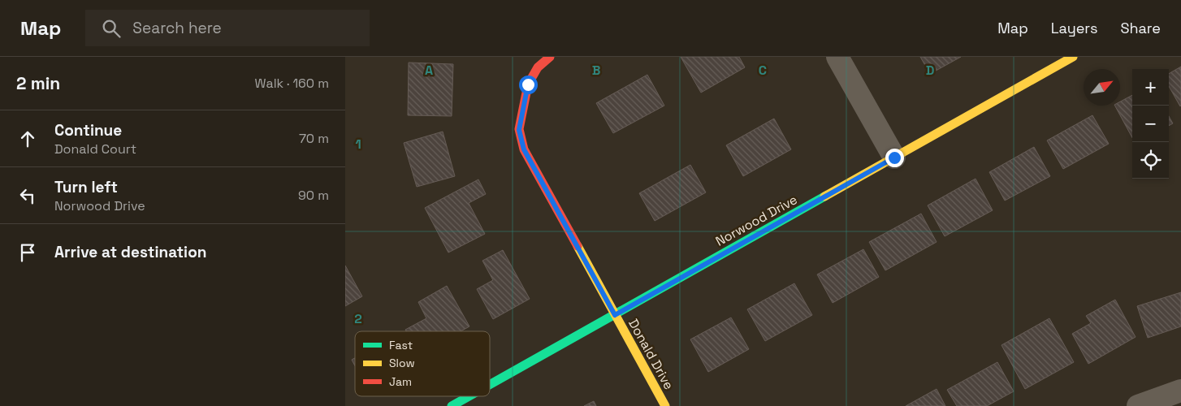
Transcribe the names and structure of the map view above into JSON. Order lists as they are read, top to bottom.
{
  "streets": {
    "street": ["Norwood Drive", "Donald Drive"]
  },
  "crossings": [
    ["Norwood Drive", "Donald Drive"]
  ],
  "legend": ["Fast", "Slow", "Jam"],
  "north": "top right",
  "page": {
    "header": "Map",
    "search": "Search here",
    "nav": ["Map", "Layers", "Share"],
    "heading": ["2 min", "Walk · 160 m"],
    "map_buttons": ["+", "−"],
    "list": [
      ["Continue", "Donald Court", "70 m"],
      ["Turn left", "Norwood Drive", "90 m"],
      "Arrive at destination"
    ]
  },
  "grid": {
    "columns": [
      "A",
      "B",
      "C",
      "D"
    ],
    "rows": ["1", "2"]
  }
}
